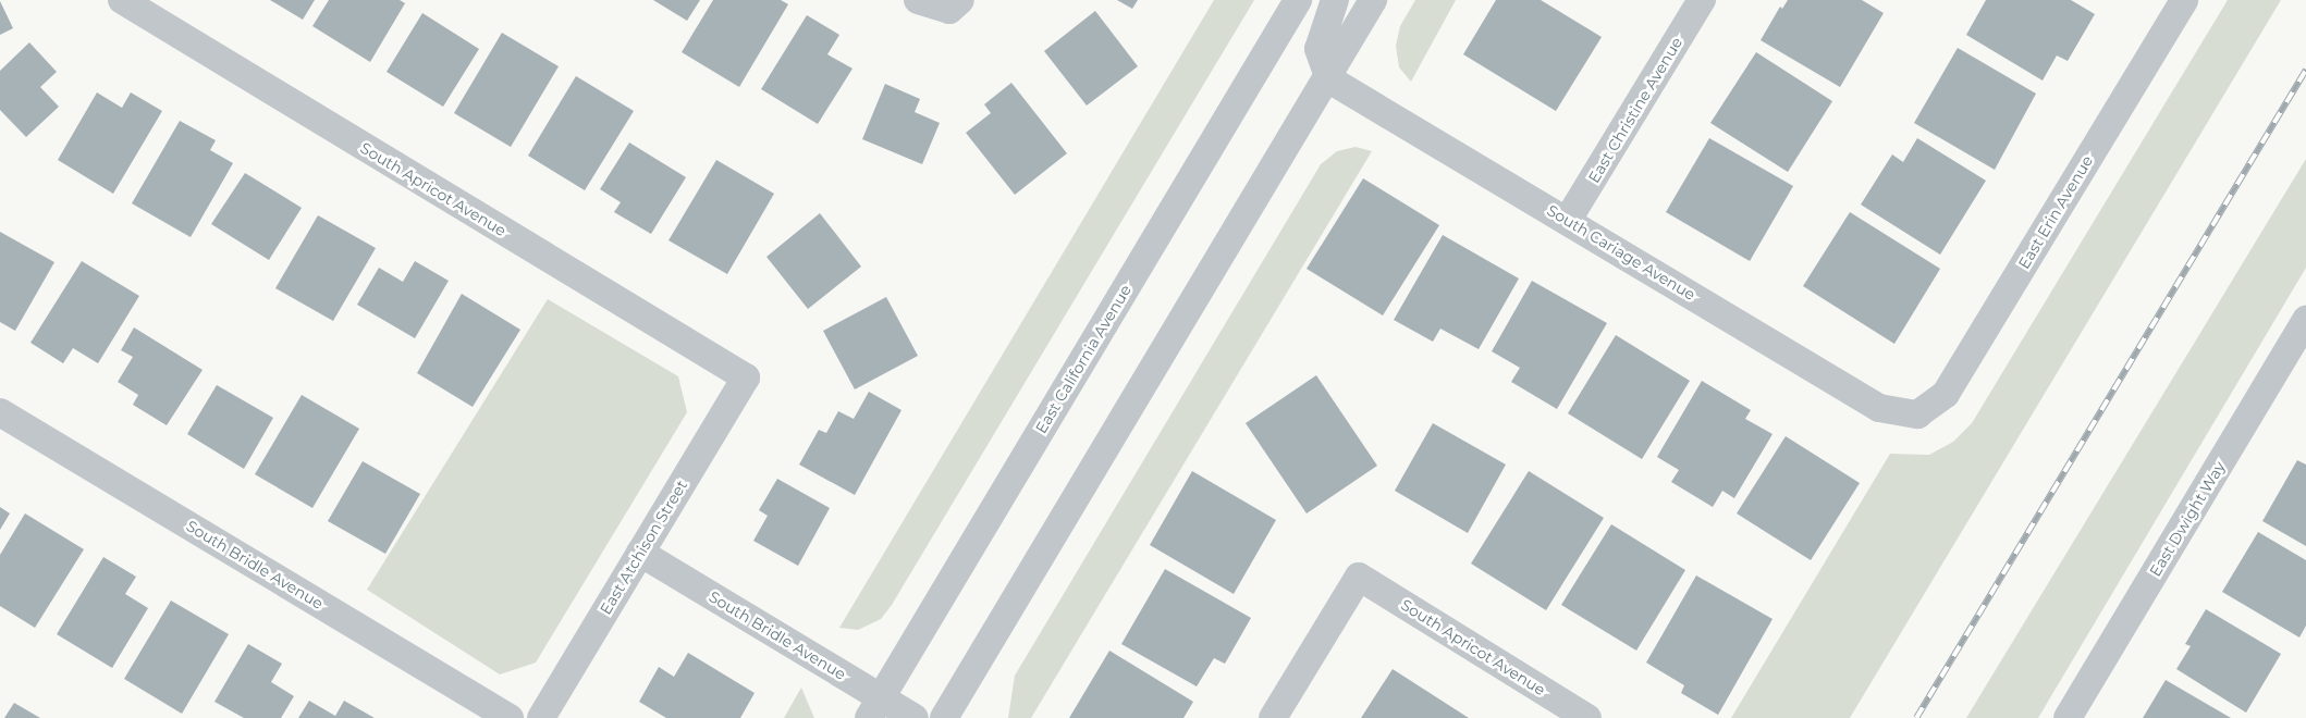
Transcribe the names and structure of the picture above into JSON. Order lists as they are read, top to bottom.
{
  "streets": {
    "street": [
      "East Christine Avenue",
      "South Apricot Avenue",
      "East Erin Avenue",
      "South Cariage Avenue",
      "East California Avenue",
      "East Dwight Way",
      "East Atchison Street",
      "South Bridle Avenue"
    ]
  },
  "crossings": [
    ["East Christine Avenue", "South Cariage Avenue"],
    ["South Apricot Avenue", "East Atchison Street"],
    ["East Erin Avenue", "South Cariage Avenue"],
    ["East California Avenue", "South Bridle Avenue"],
    ["East Atchison Street", "South Bridle Avenue"]
  ]
}
